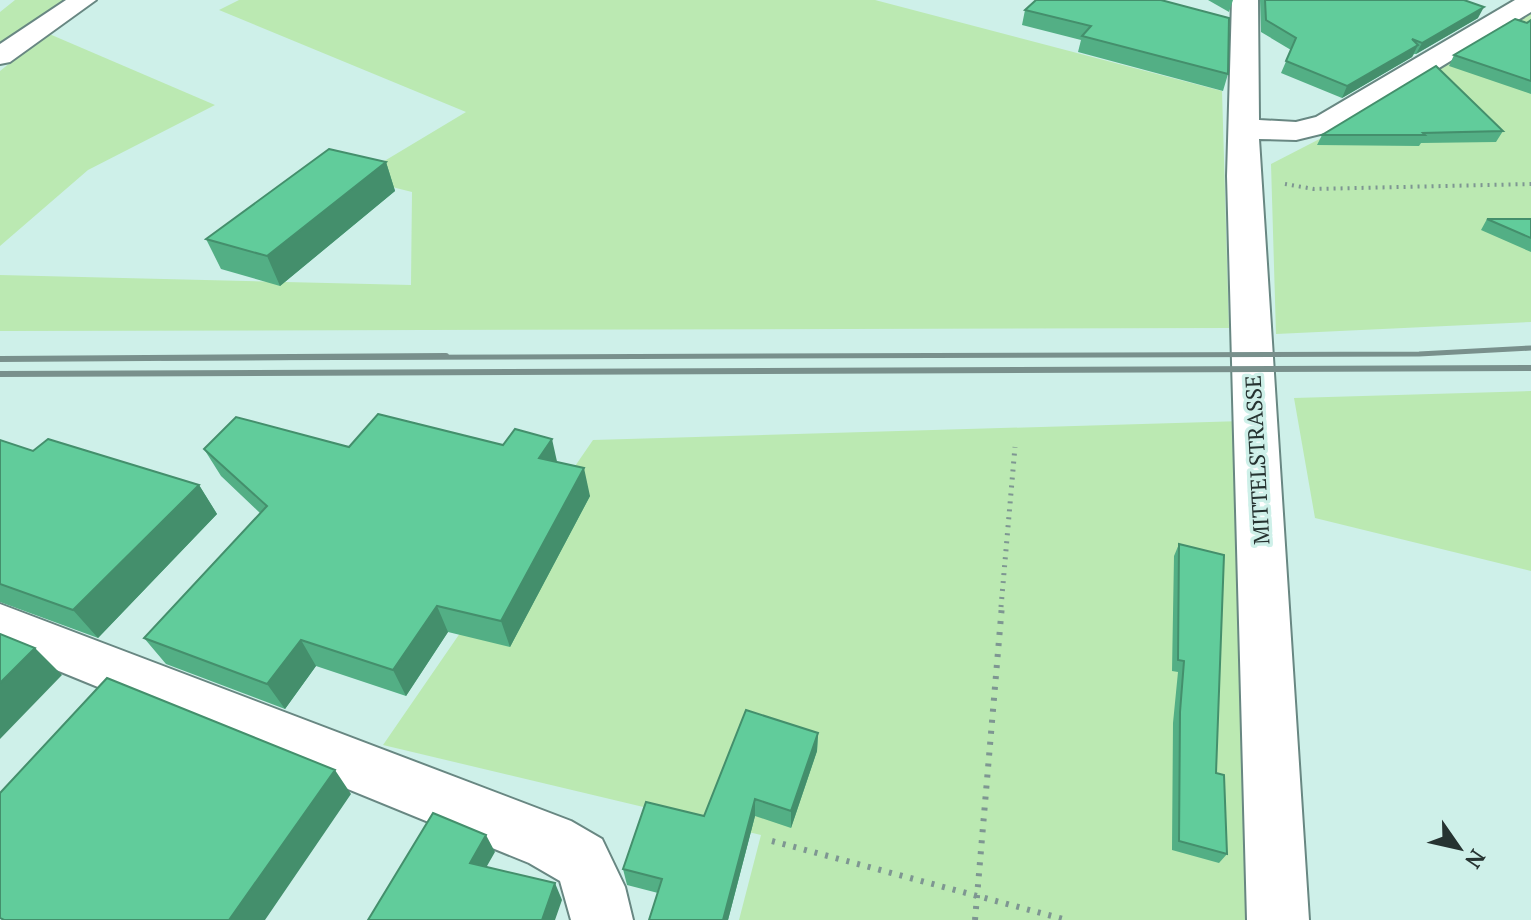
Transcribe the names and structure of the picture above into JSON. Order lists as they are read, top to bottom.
{
  "streets": {
    "street": ["MITTELSTRASSE"]
  },
  "north": "bottom right"
}
